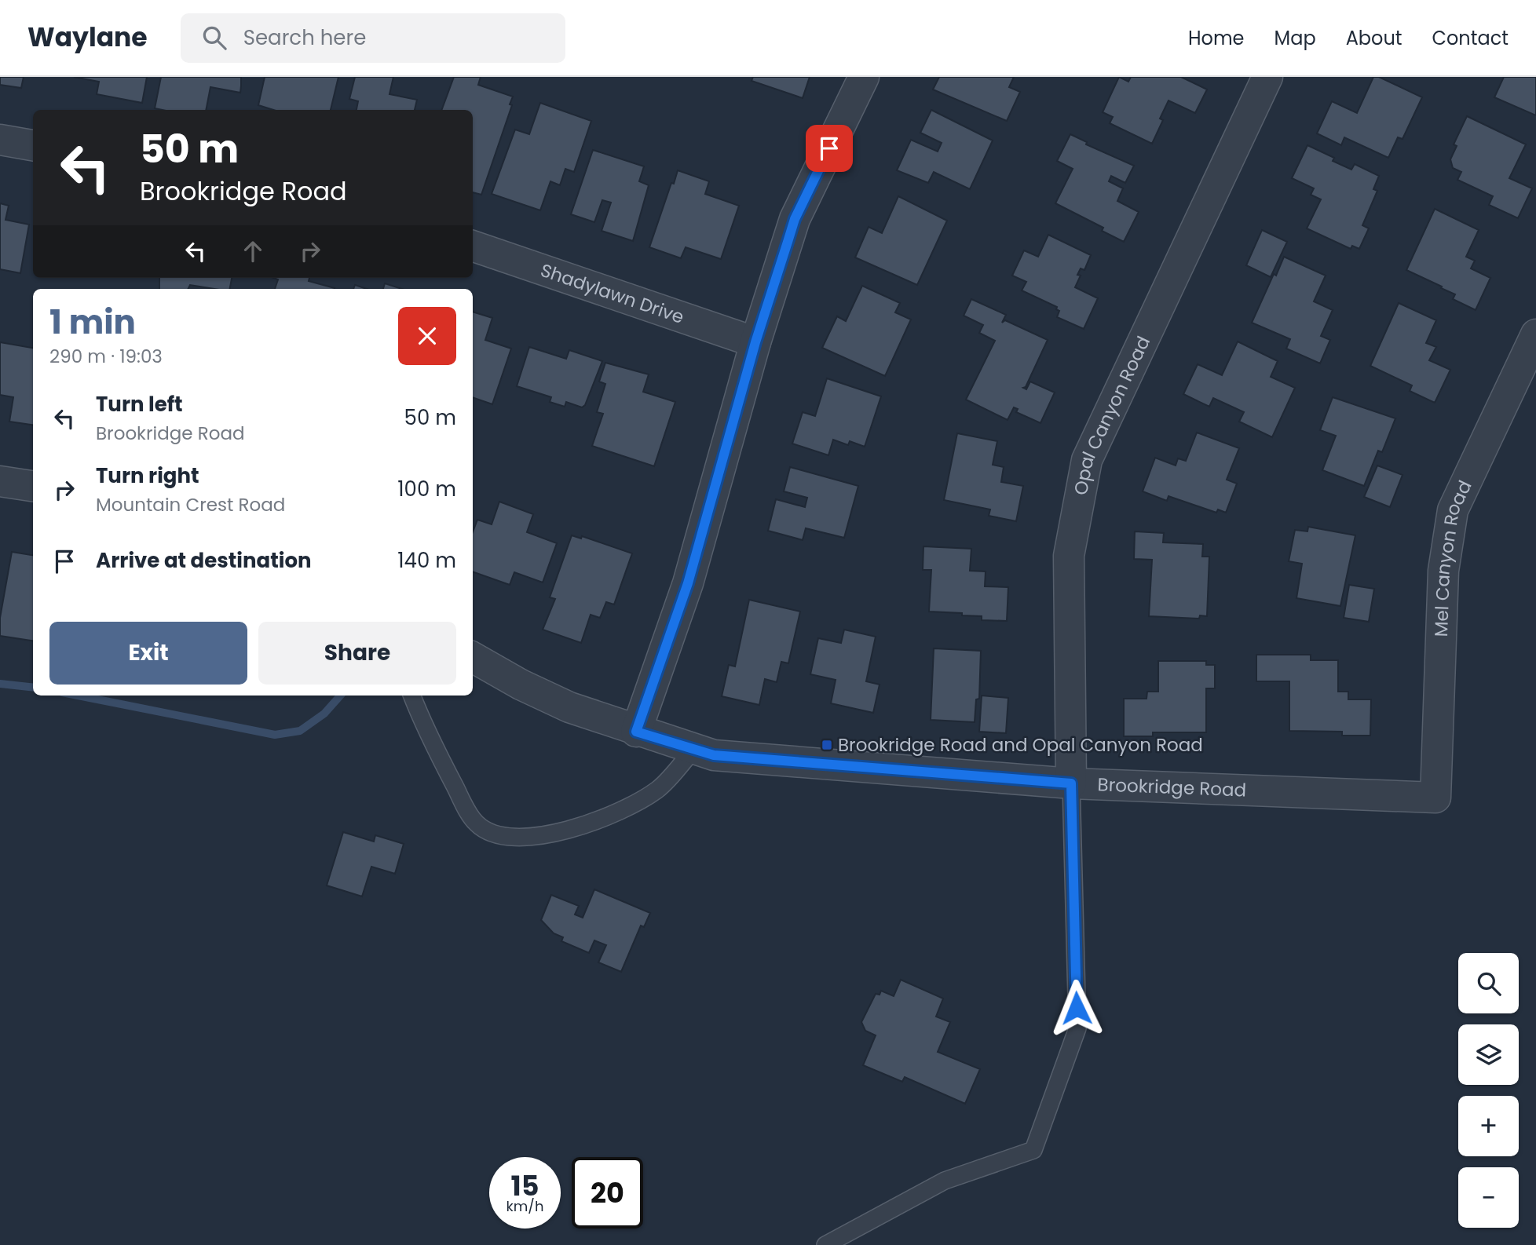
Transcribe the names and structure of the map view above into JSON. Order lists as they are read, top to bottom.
{
  "streets": {
    "street": [
      "Shadylawn Drive",
      "Opal Canyon Road",
      "Mel Canyon Road",
      "Brookridge Road"
    ]
  },
  "crossings": [
    ["Opal Canyon Road", "Brookridge Road"],
    ["Mel Canyon Road", "Brookridge Road"]
  ],
  "places": {
    "transit": ["Brookridge Road and Opal Canyon Road"]
  },
  "page": {
    "header": "Waylane",
    "search": "Search here",
    "nav": [
      "Home",
      "Map",
      "About",
      "Contact"
    ],
    "turn": ["50 m", "Brookridge Road"],
    "heading": ["1 min", "290 m · 19:03"],
    "list": [
      {
        "name": "Turn left",
        "note": "Brookridge Road",
        "value": "50 m"
      },
      {
        "name": "Turn right",
        "note": "Mountain Crest Road",
        "value": "100 m"
      },
      {
        "name": "Arrive at destination",
        "value": "140 m"
      }
    ],
    "buttons": ["Exit", "Share"],
    "map_buttons": ["+", "−"],
    "speed": "15 km/h",
    "limit": "20"
  }
}
